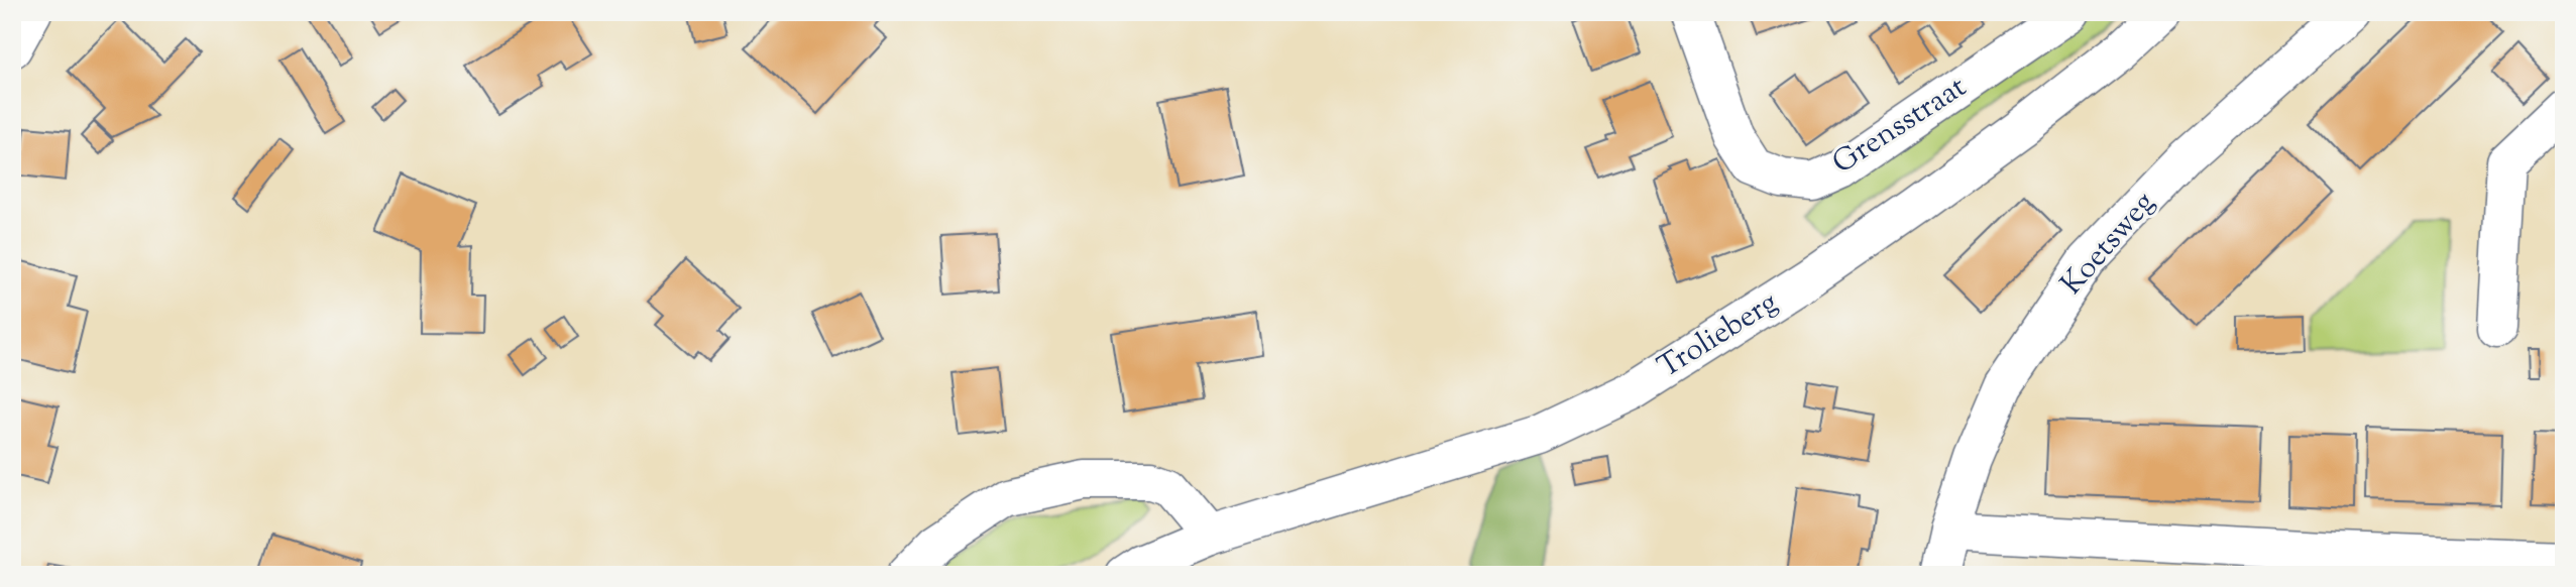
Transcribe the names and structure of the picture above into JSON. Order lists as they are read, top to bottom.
{
  "streets": {
    "street": ["Grensstraat", "Koetsweg", "Trolieberg"]
  }
}
